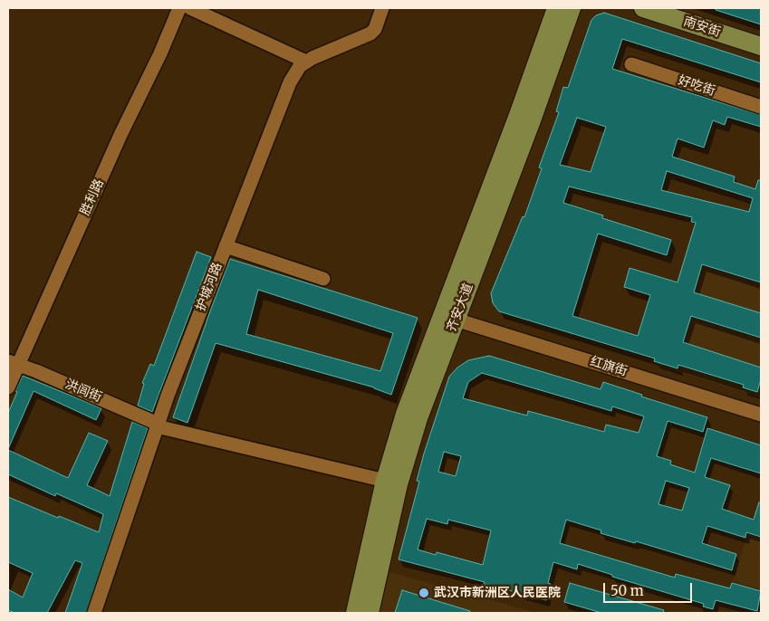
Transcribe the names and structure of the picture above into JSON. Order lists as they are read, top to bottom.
{
  "streets": {
    "main road": ["南安街", "齐安大道"],
    "street": [
      "好吃街",
      "胜利路",
      "护城河路",
      "红旗街",
      "洪闾街"
    ]
  },
  "crossings": [
    ["胜利路", "洪闾街"],
    ["护城河路", "洪闾街"],
    ["齐安大道", "红旗街"],
    ["齐安大道", "洪闾街"]
  ],
  "places": ["武汉市新洲区人民医院"],
  "scale_bar": "50 m"
}
